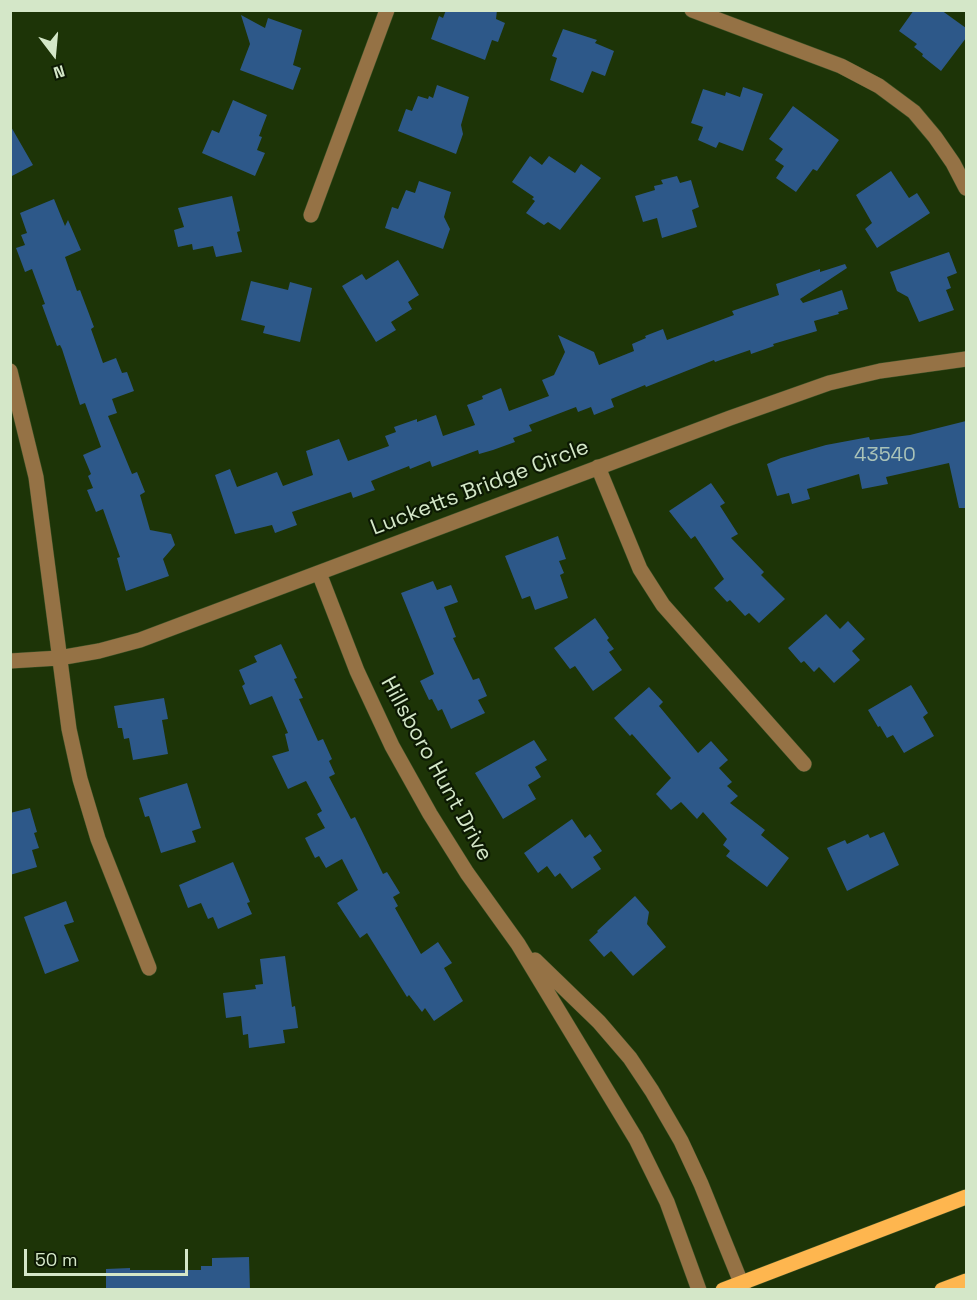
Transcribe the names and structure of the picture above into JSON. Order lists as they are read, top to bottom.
{
  "streets": {
    "street": ["Lucketts Bridge Circle", "Hillsboro Hunt Drive"]
  },
  "crossings": [
    ["Lucketts Bridge Circle", "Hillsboro Hunt Drive"]
  ],
  "house_numbers": ["43540"],
  "scale_bar": "50 m",
  "north": "bottom"
}
